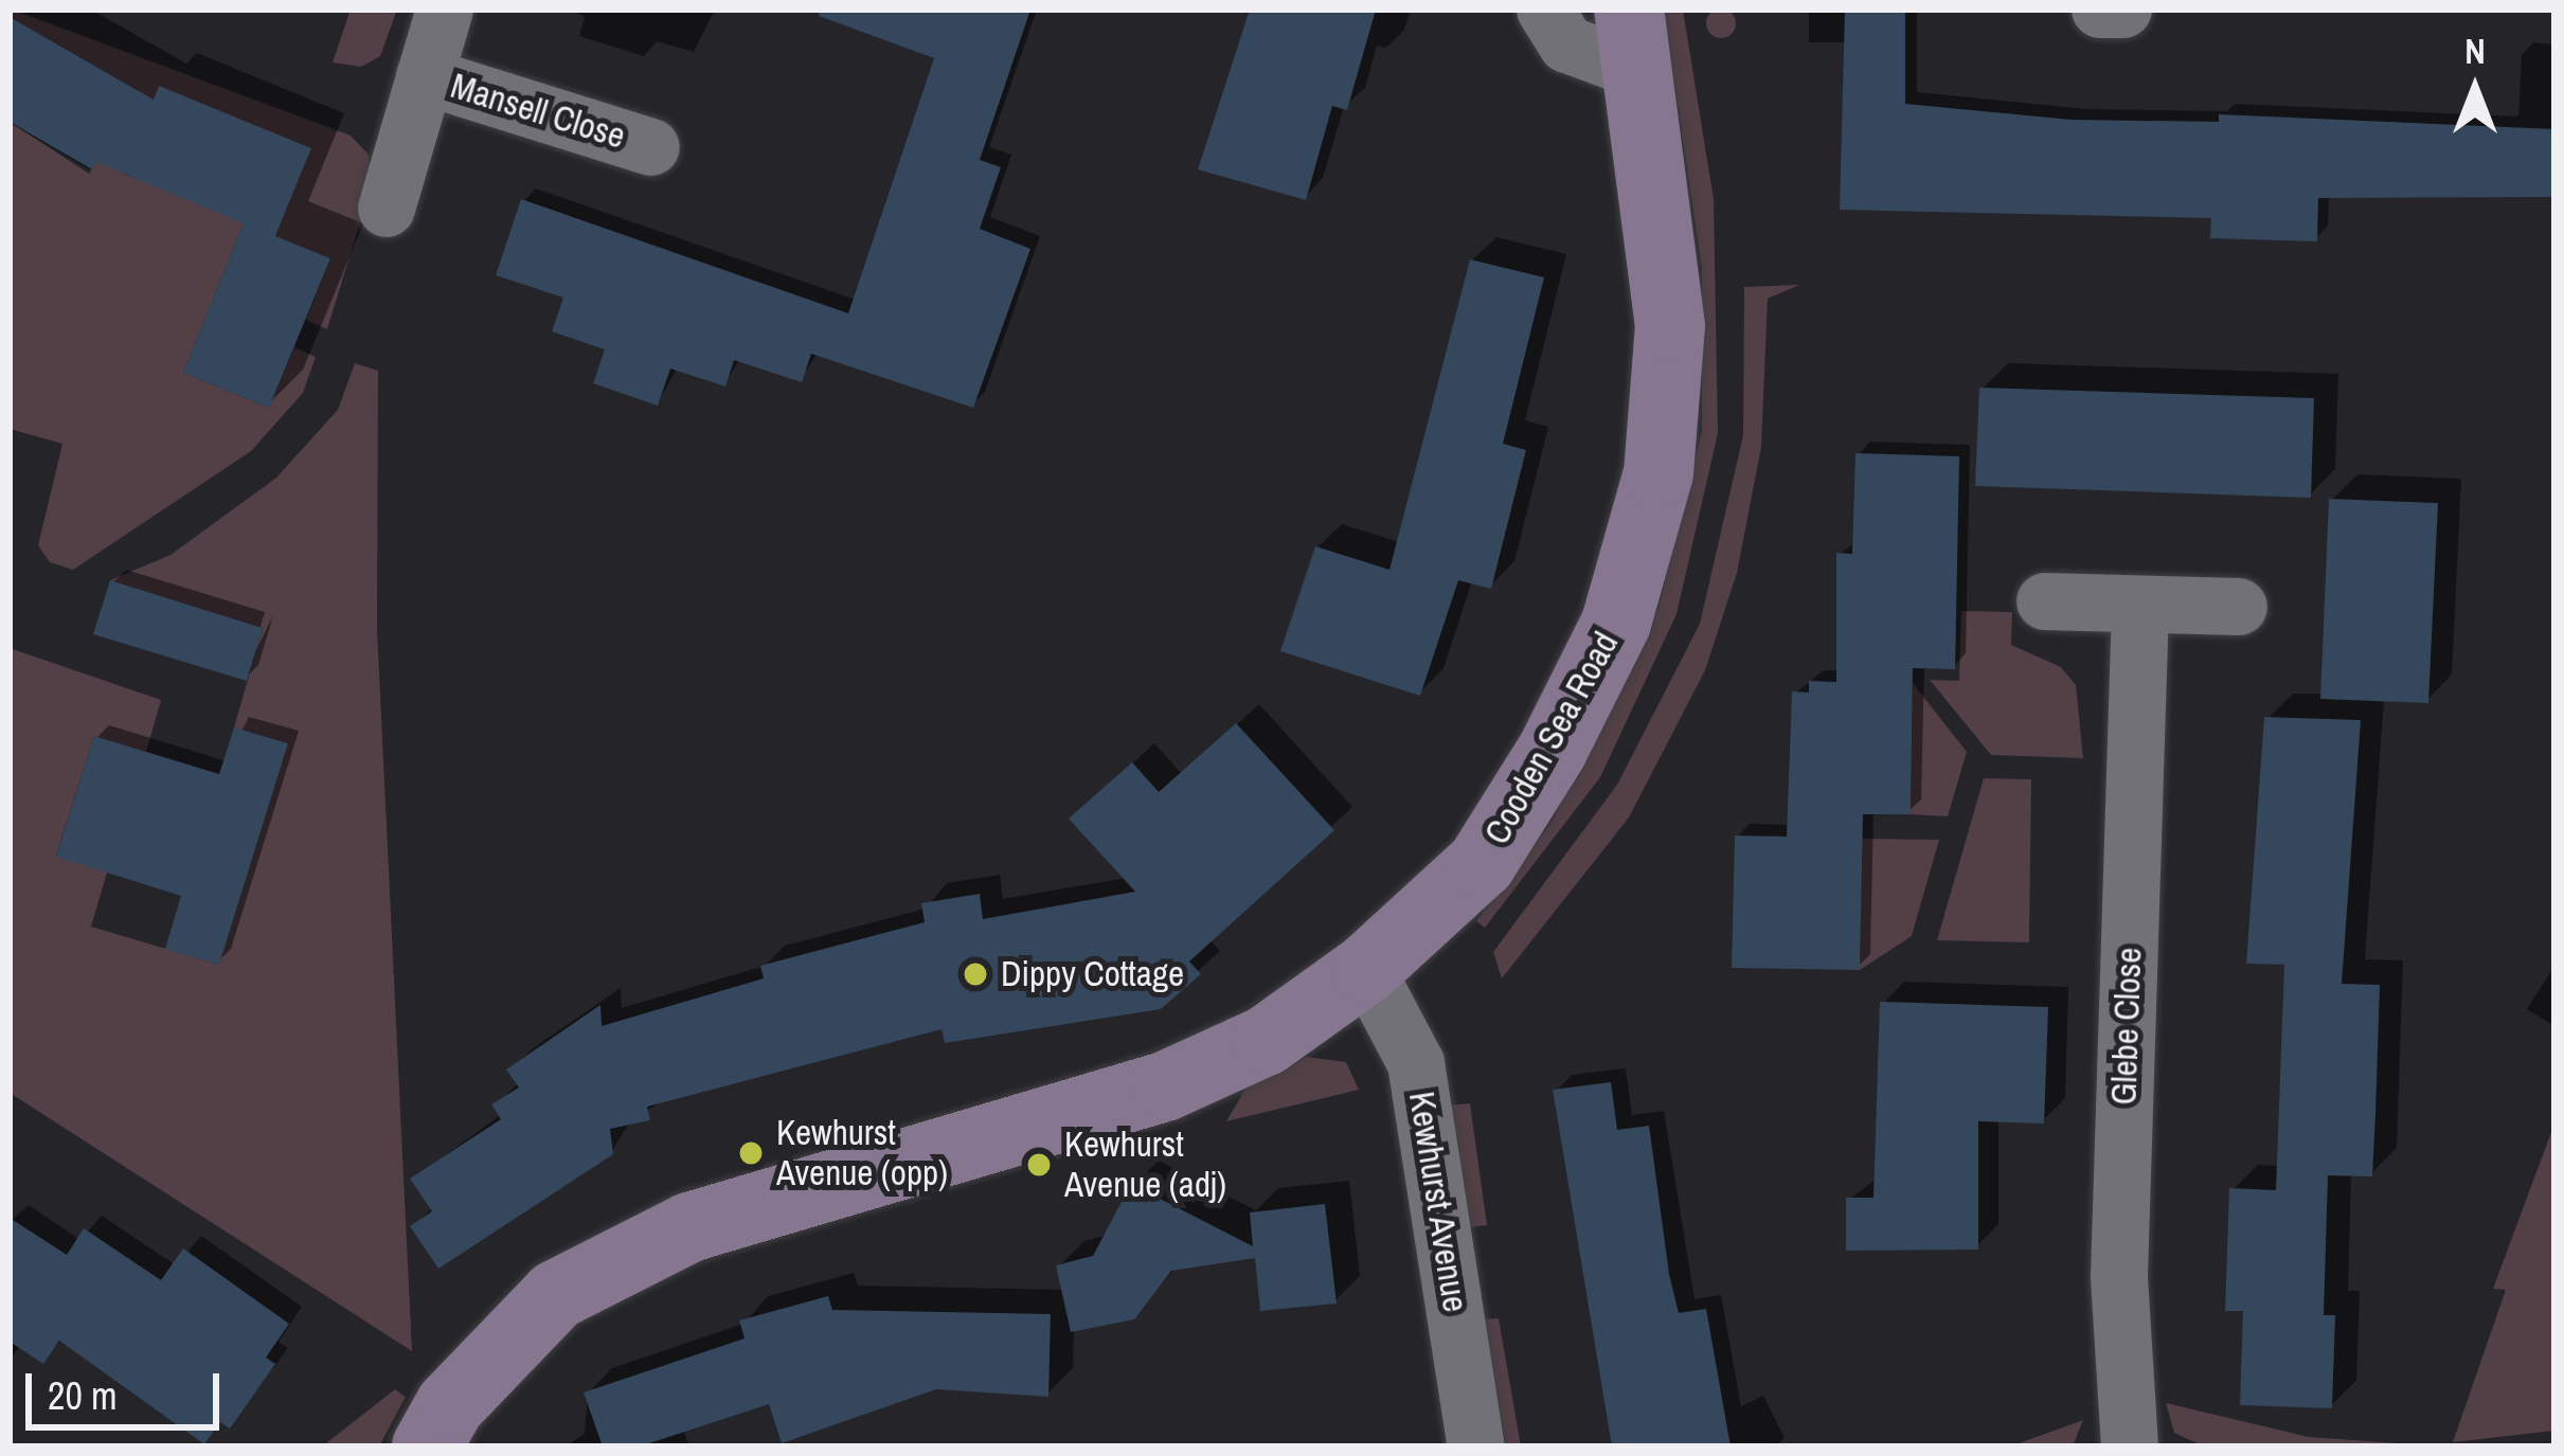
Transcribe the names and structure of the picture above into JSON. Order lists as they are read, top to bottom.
{
  "streets": {
    "main road": ["Cooden Sea Road"],
    "street": ["Mansell Close", "Glebe Close", "Kewhurst Avenue"]
  },
  "crossings": [
    ["Cooden Sea Road", "Kewhurst Avenue"]
  ],
  "places": ["Dippy Cottage", "Kewhurst Avenue (opp)", "Kewhurst Avenue (adj)"],
  "scale_bar": "20 m",
  "north": "top"
}
